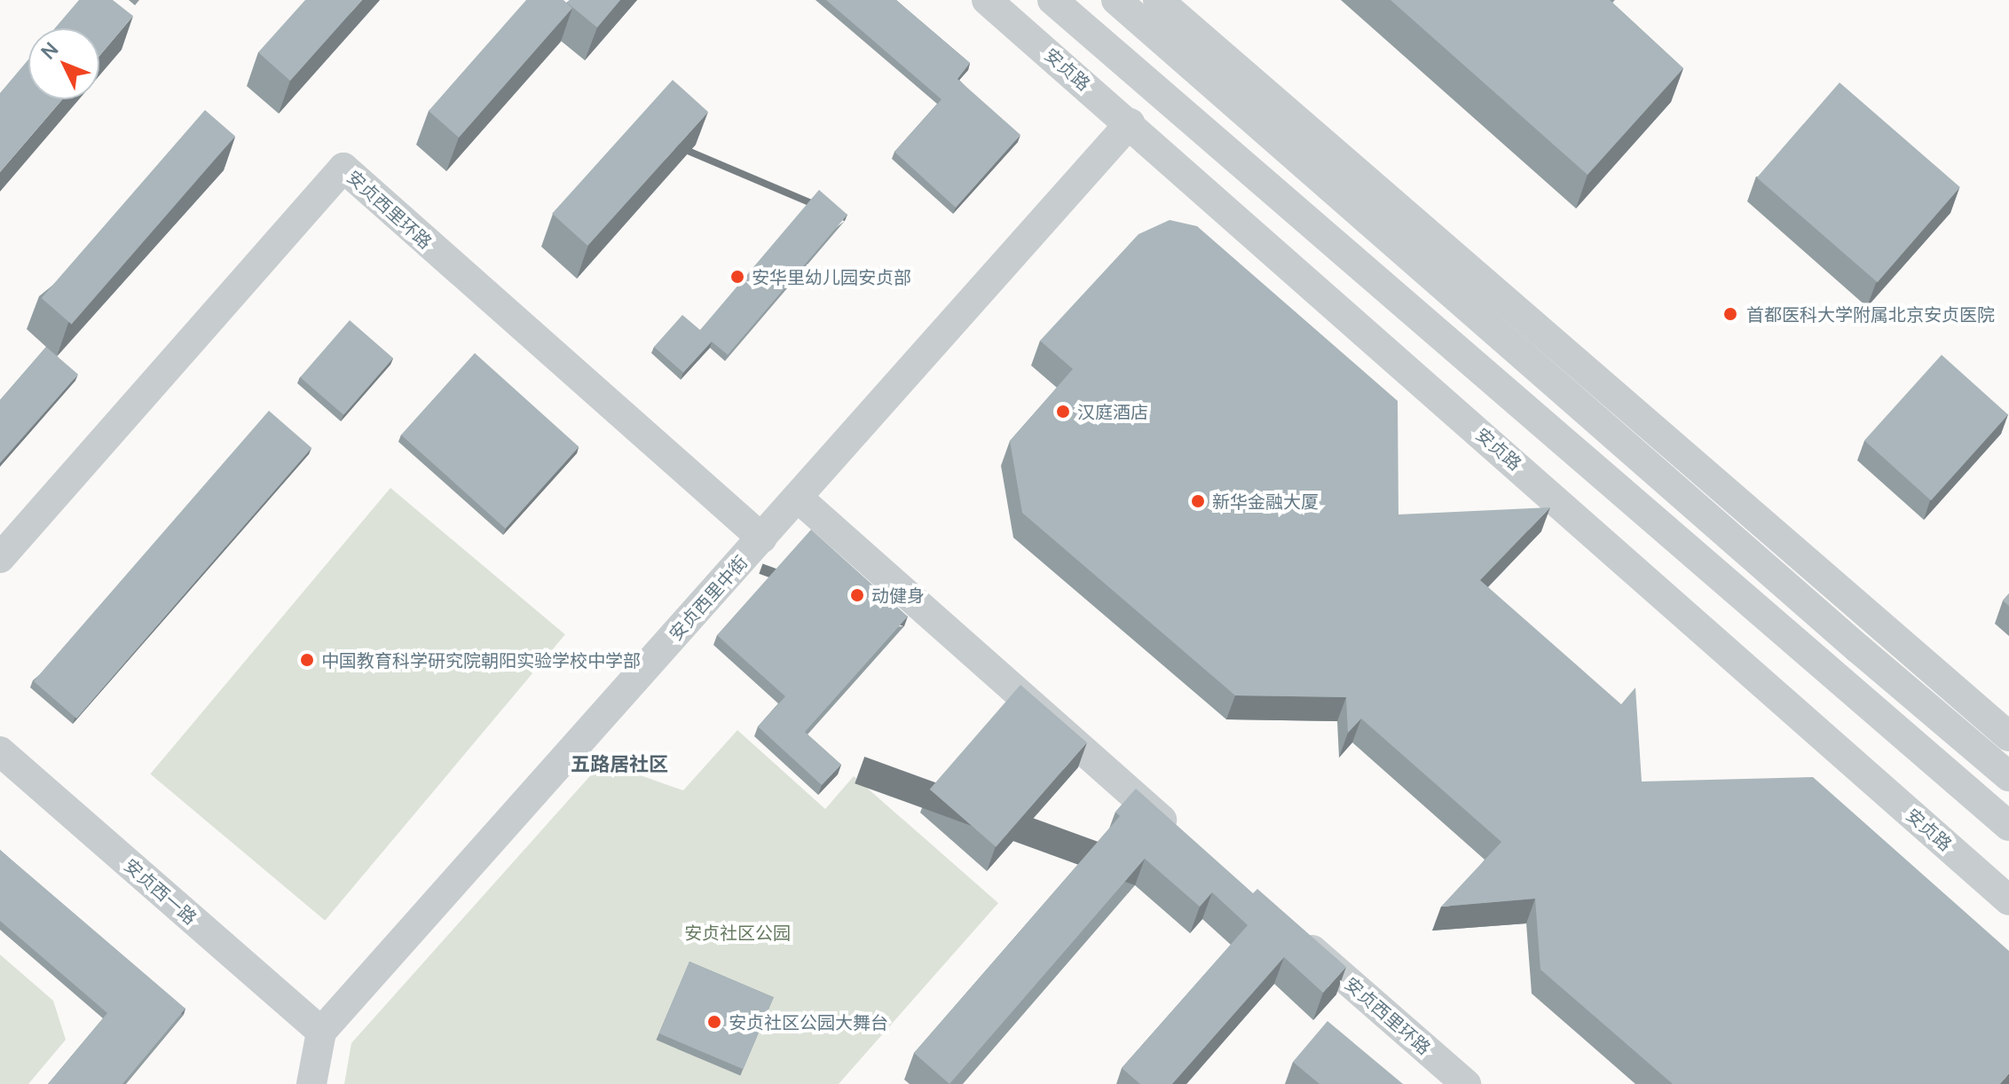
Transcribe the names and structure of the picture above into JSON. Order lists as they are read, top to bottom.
{
  "streets": {
    "street": [
      "安贞路",
      "安贞西里环路",
      "安贞西里中街",
      "安贞西一路"
    ]
  },
  "crossings": [
    ["安贞路", "安贞西里中街"],
    ["安贞西里环路", "安贞西里中街"],
    ["安贞西里中街", "安贞西一路"]
  ],
  "districts": ["五路居社区"],
  "parks": ["安贞社区公园"],
  "places": [
    "安华里幼儿园安贞部",
    "首都医科大学附属北京安贞医院",
    "汉庭酒店",
    "新华金融大厦",
    "动健身",
    "中国教育科学研究院朝阳实验学校中学部",
    "安贞社区公园大舞台"
  ],
  "north": "top left"
}
